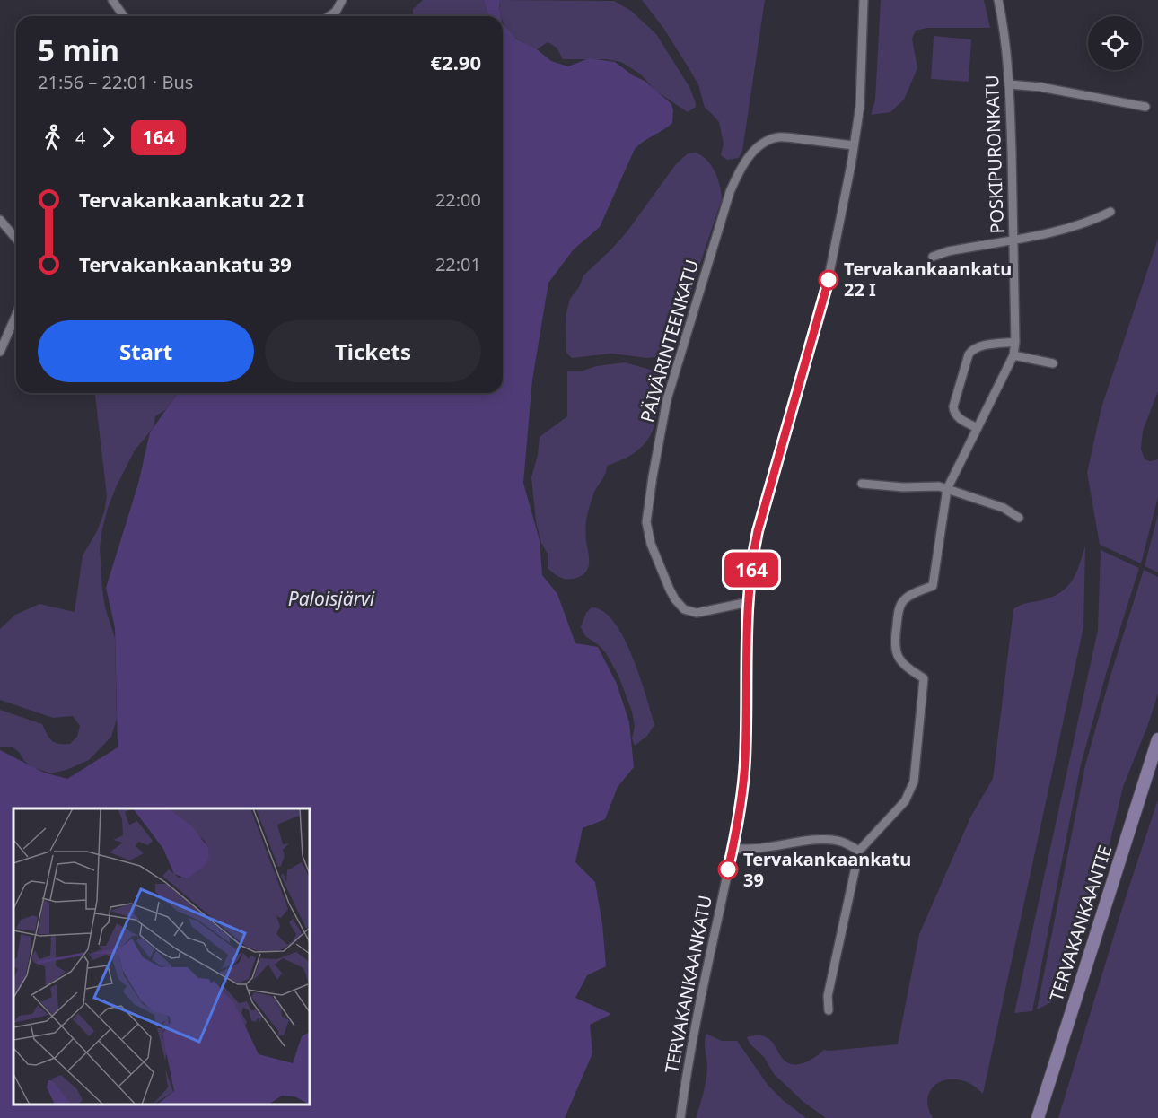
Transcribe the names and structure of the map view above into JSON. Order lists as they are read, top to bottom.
{
  "streets": {
    "street": [
      "POSKIPURONKATU",
      "PÄIVÄRINTEENKATU",
      "TERVAKANKAANTIE",
      "TERVAKANKAANKATU"
    ]
  },
  "crossings": [
    ["PÄIVÄRINTEENKATU", "TERVAKANKAANKATU"]
  ],
  "water": ["Paloisjärvi"],
  "places": ["Tervakankaankatu 22 I", "Tervakankaankatu 39"],
  "lines": ["bus line 164"],
  "page": {
    "on_map": "164",
    "heading": ["5 min", "21:56 – 22:01 · Bus", "€2.90"],
    "legs": ["4", "164"],
    "list": [
      {
        "name": "Tervakankaankatu 22 I",
        "value": "22:00"
      },
      {
        "name": "Tervakankaankatu 39",
        "value": "22:01"
      }
    ],
    "buttons": ["Start", "Tickets"]
  }
}
